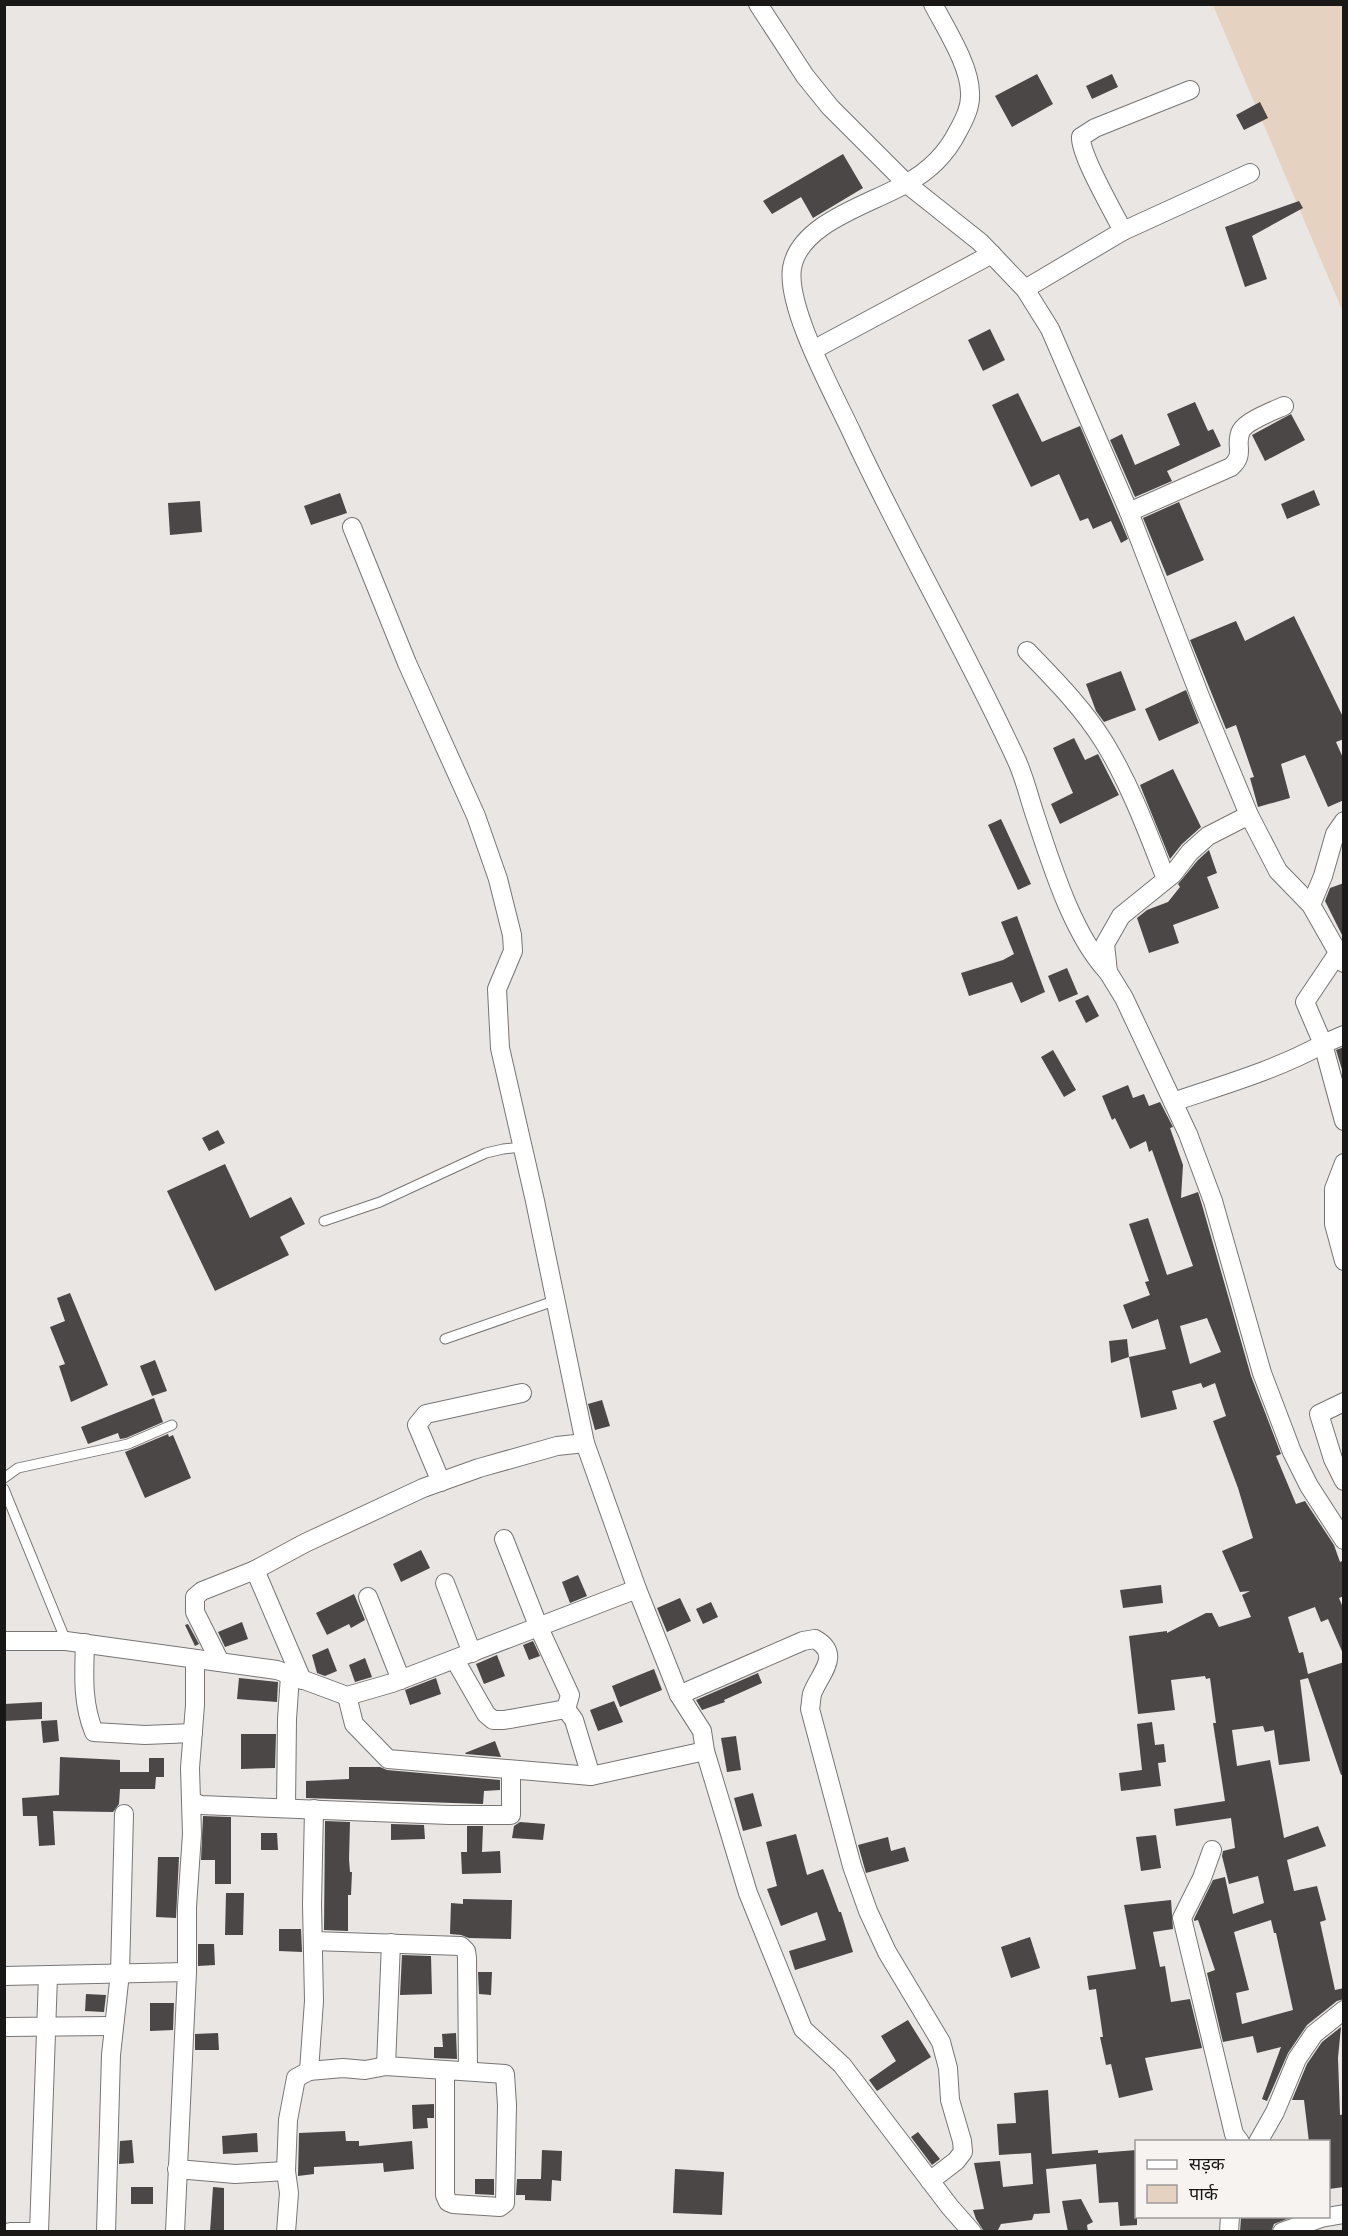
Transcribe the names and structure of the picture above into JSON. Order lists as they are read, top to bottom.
{
  "legend": ["सड़क", "पार्क"]
}
